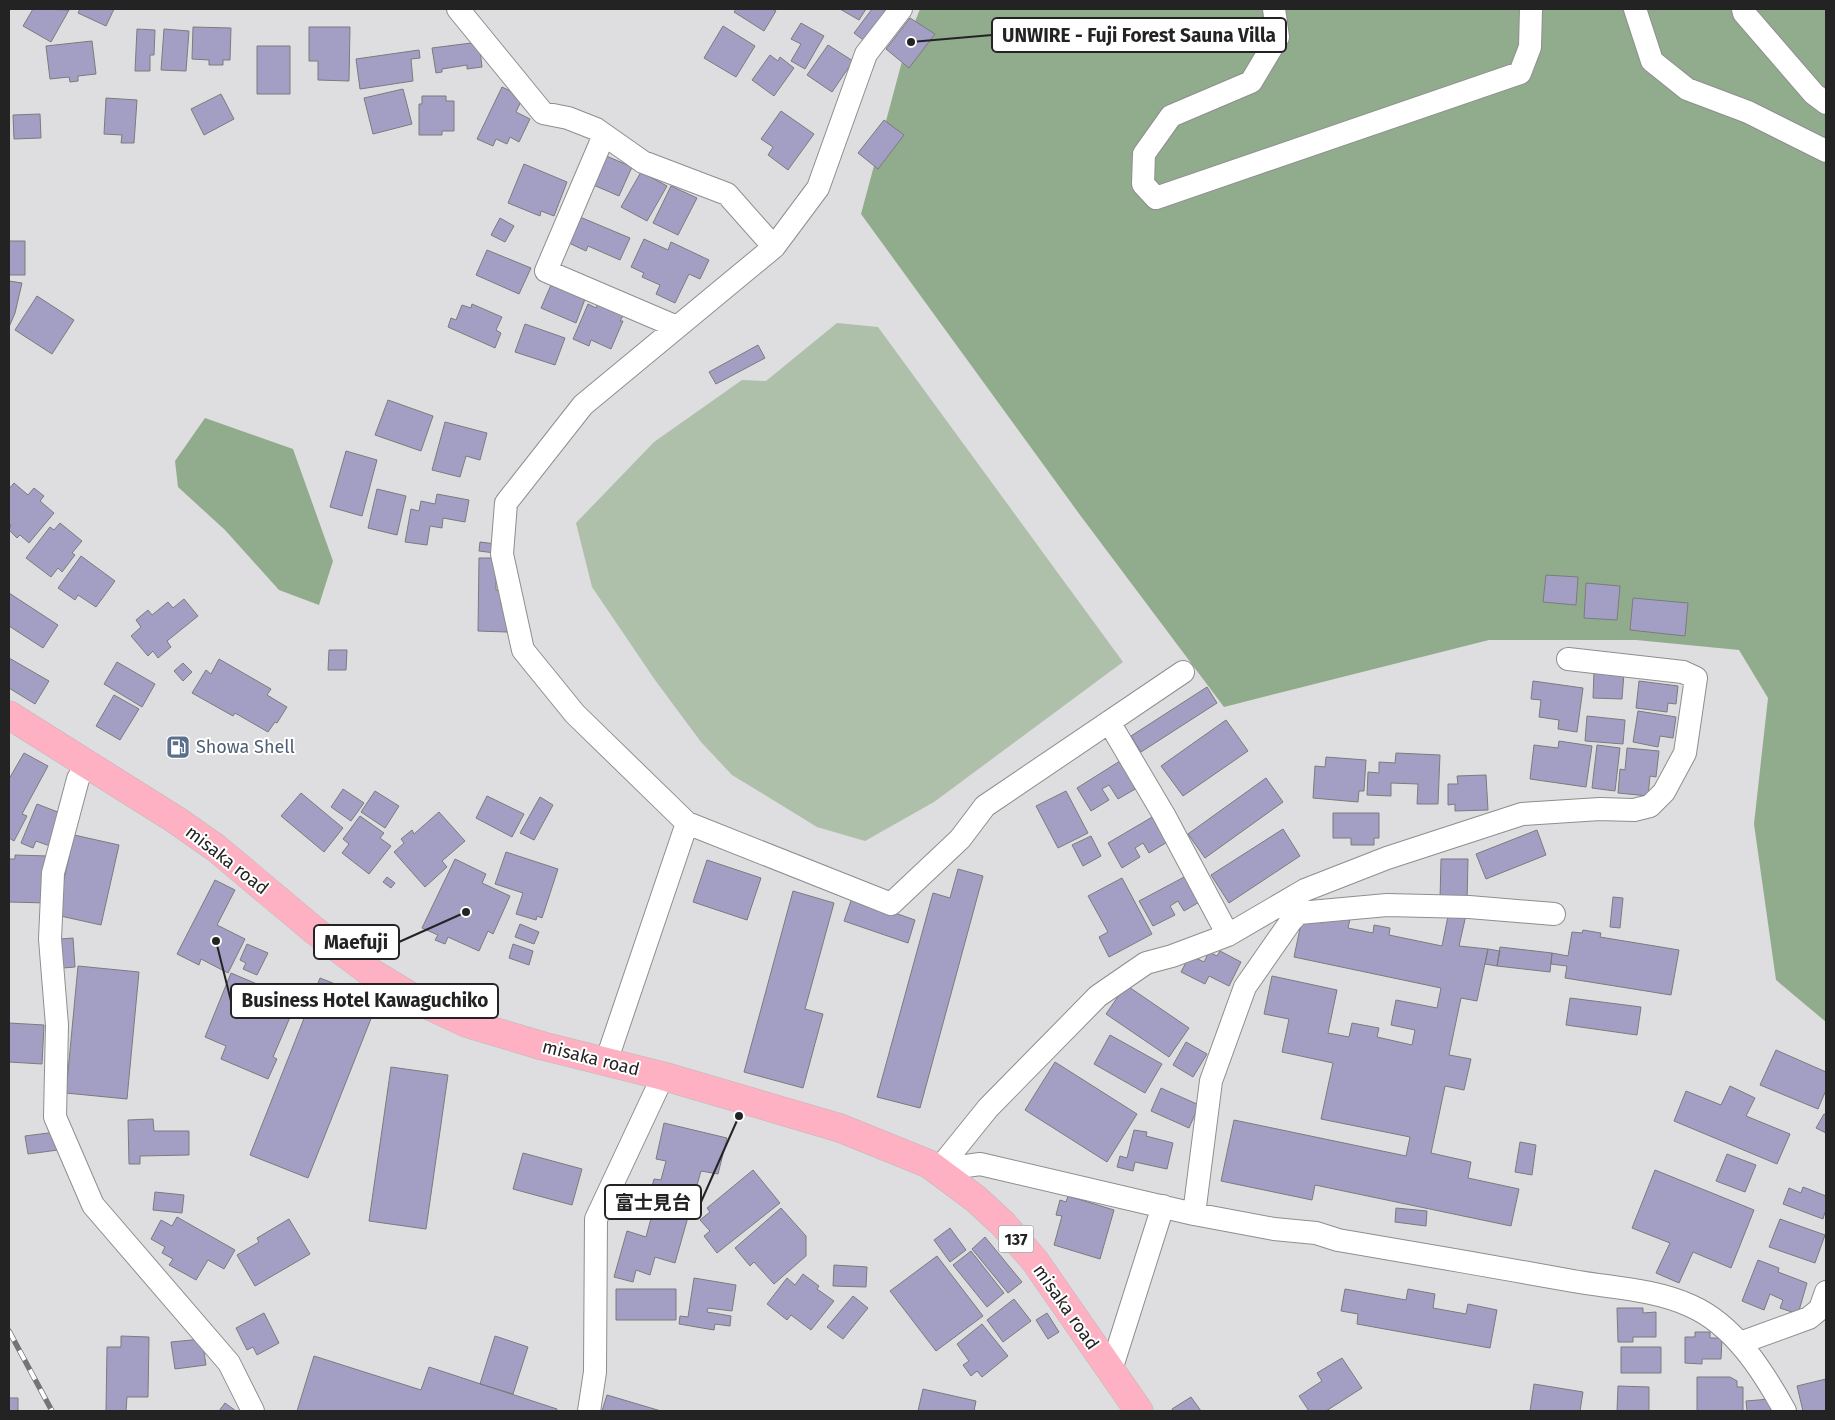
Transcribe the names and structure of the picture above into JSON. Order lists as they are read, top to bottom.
{
  "streets": {
    "highway": ["misaka road", "137"]
  },
  "places": {
    "other": [
      "UNWIRE - Fuji Forest Sauna Villa",
      "Maefuji",
      "Business Hotel Kawaguchiko",
      "富士見台"
    ],
    "fuel station": ["Showa Shell"]
  }
}
